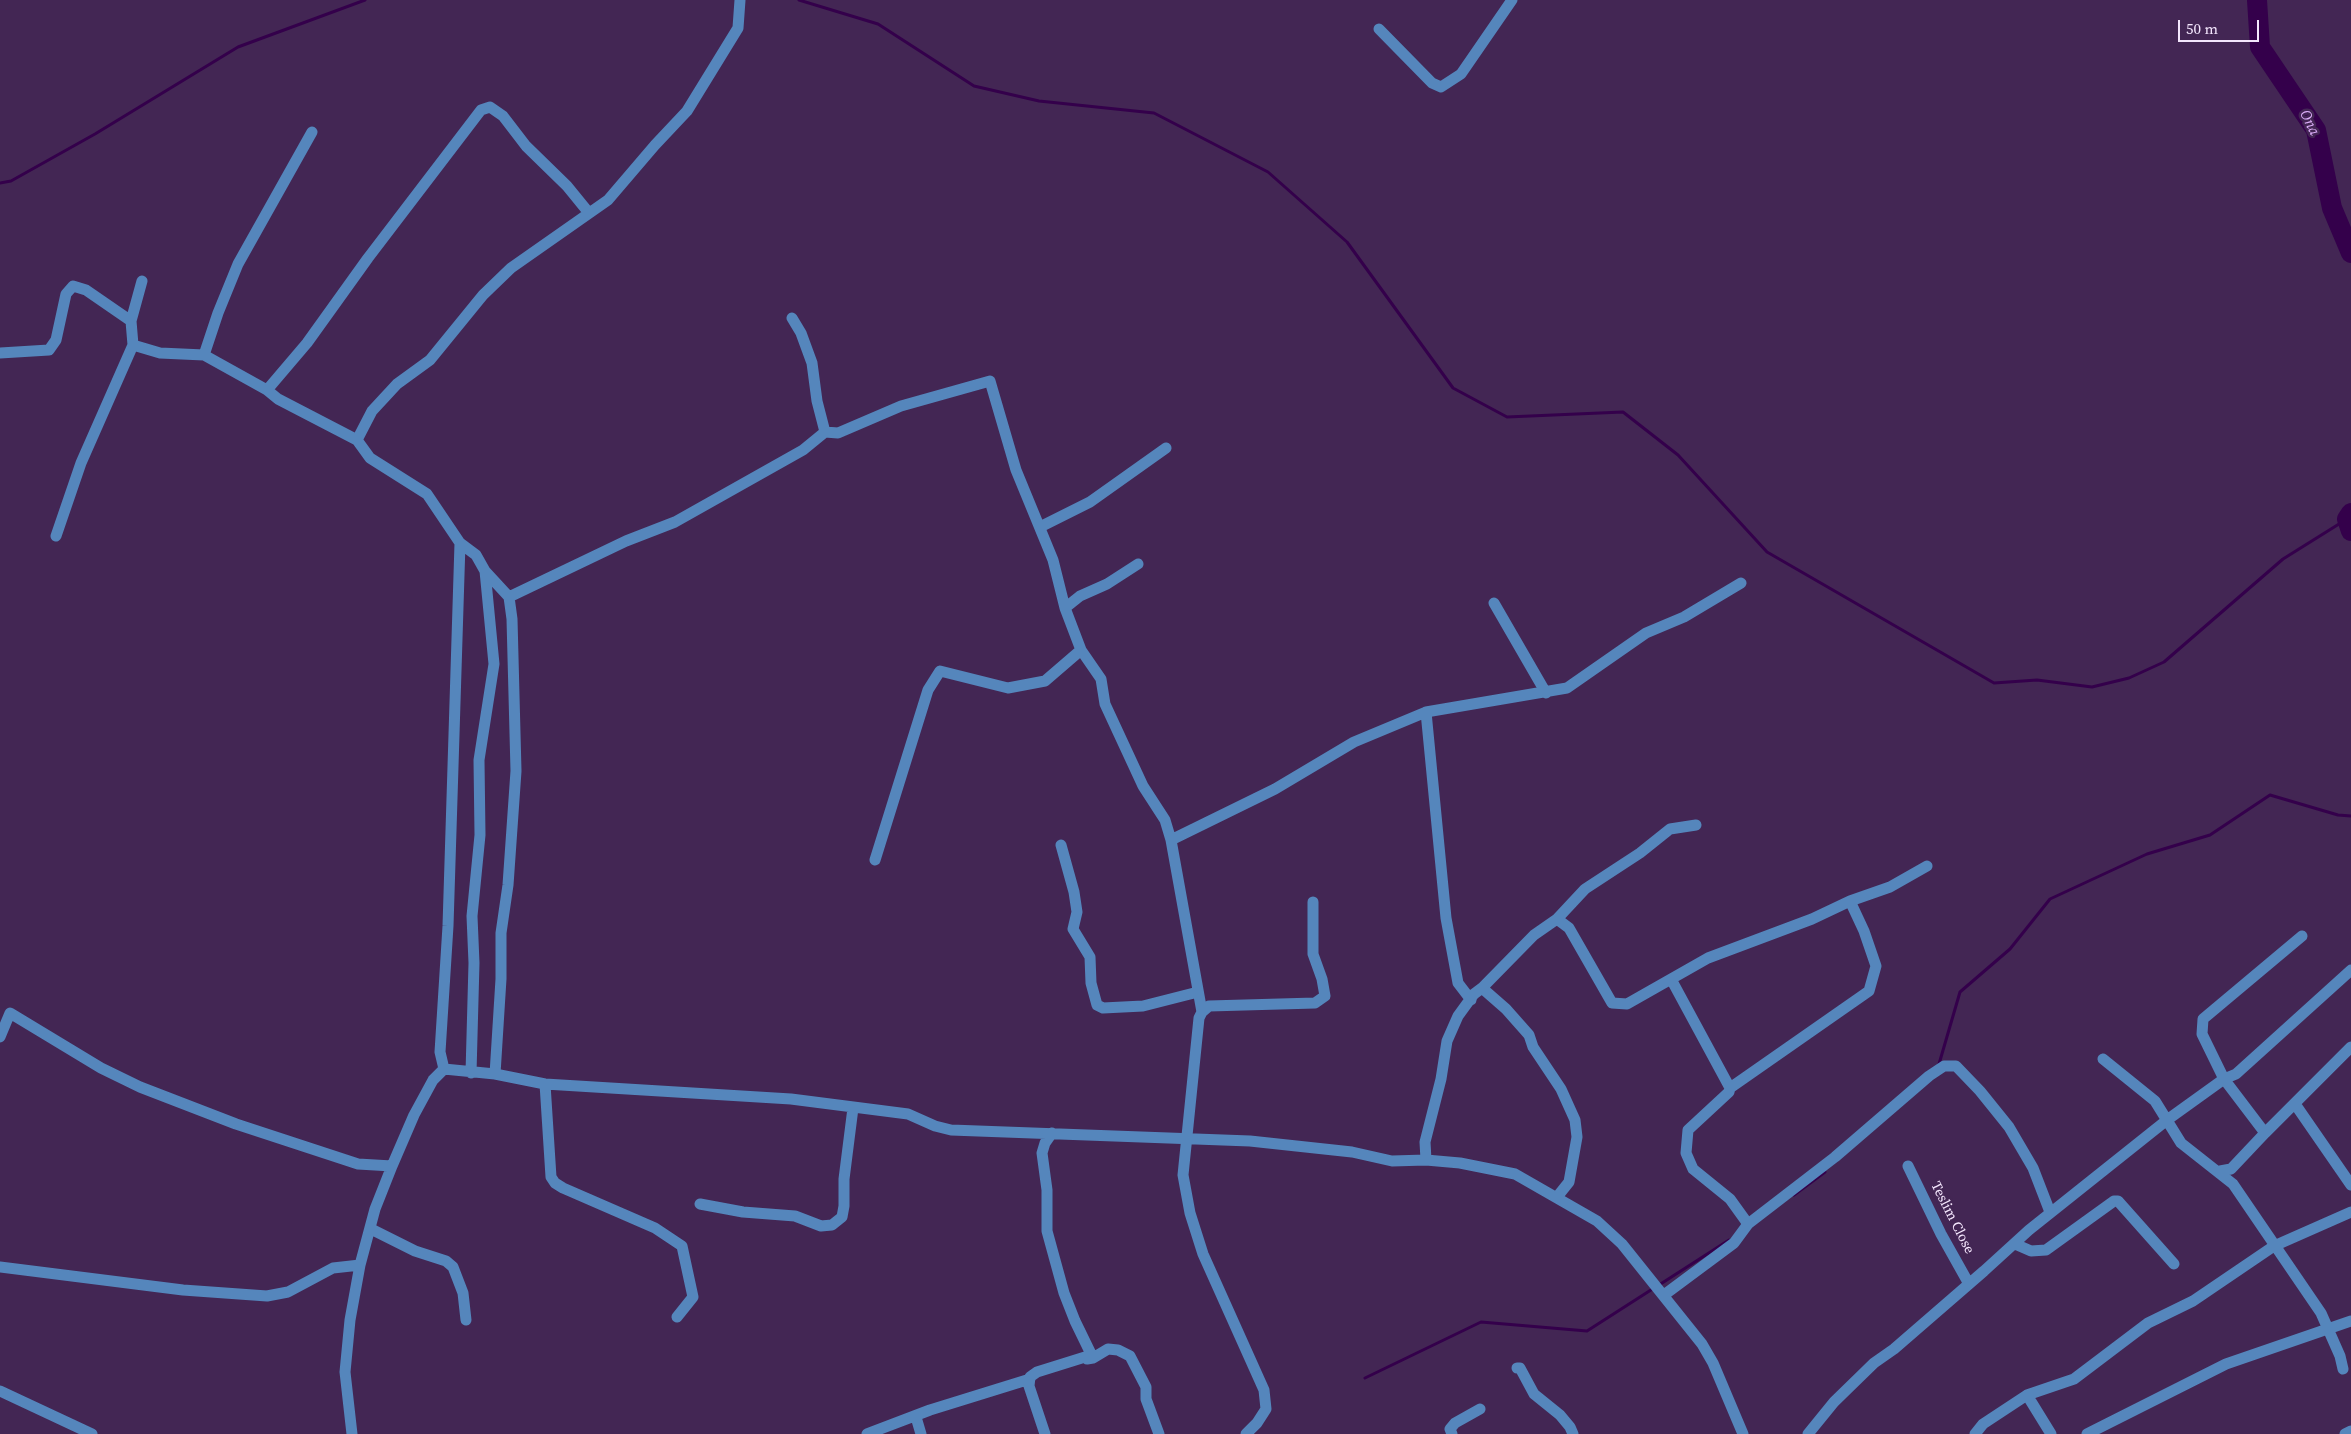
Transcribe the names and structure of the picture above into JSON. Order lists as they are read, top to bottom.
{
  "streets": {
    "street": ["Teslim Close"]
  },
  "water": ["Ona"],
  "scale_bar": "50 m"
}
